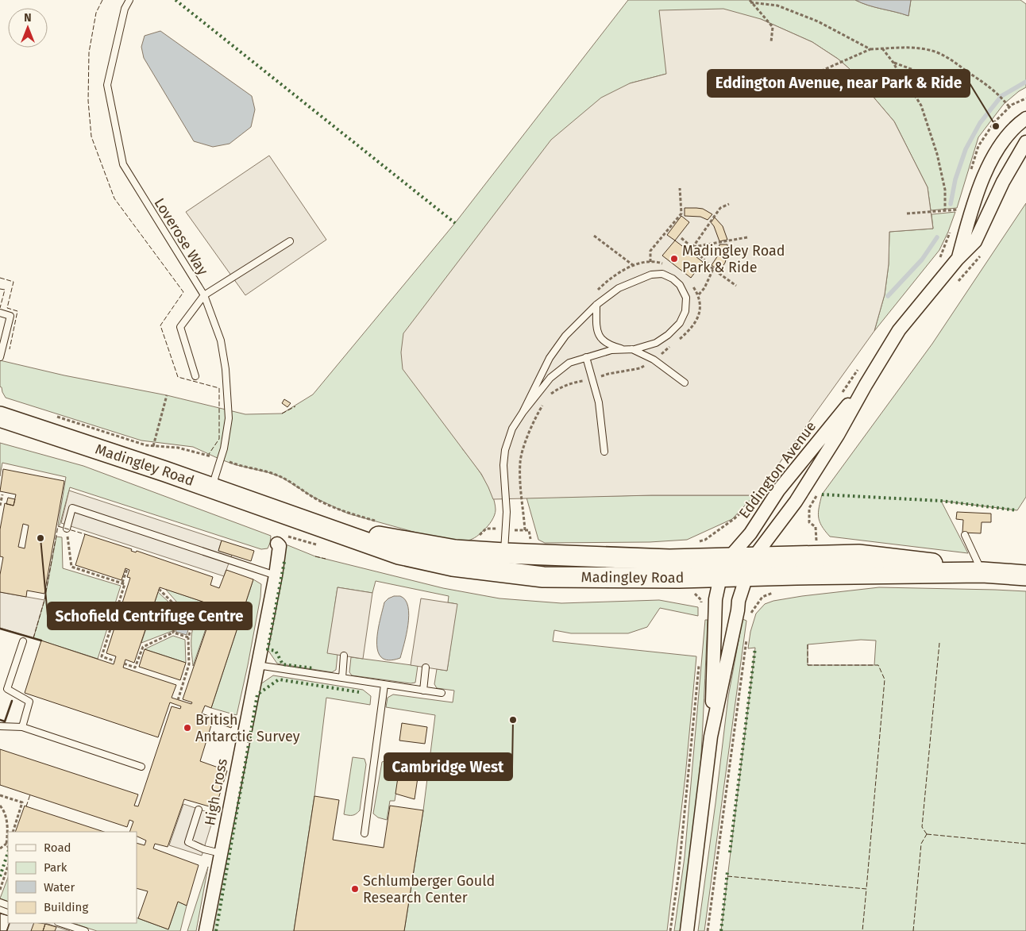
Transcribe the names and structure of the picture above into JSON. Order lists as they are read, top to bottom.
{
  "streets": {
    "main road": ["Madingley Road"],
    "street": ["Eddington Avenue", "High Cross"],
    "lane": ["Loverose Way"]
  },
  "crossings": [
    ["Loverose Way", "Madingley Road"],
    ["Madingley Road", "Eddington Avenue"]
  ],
  "places": [
    "Eddington Avenue, near Park & Ride",
    "Madingley Road Park & Ride",
    "Schofield Centrifuge Centre",
    "Cambridge West",
    "British Antarctic Survey",
    "Schlumberger Gould Research Center"
  ],
  "legend": [
    "Road",
    "Park",
    "Water",
    "Building"
  ],
  "north": "top"
}
